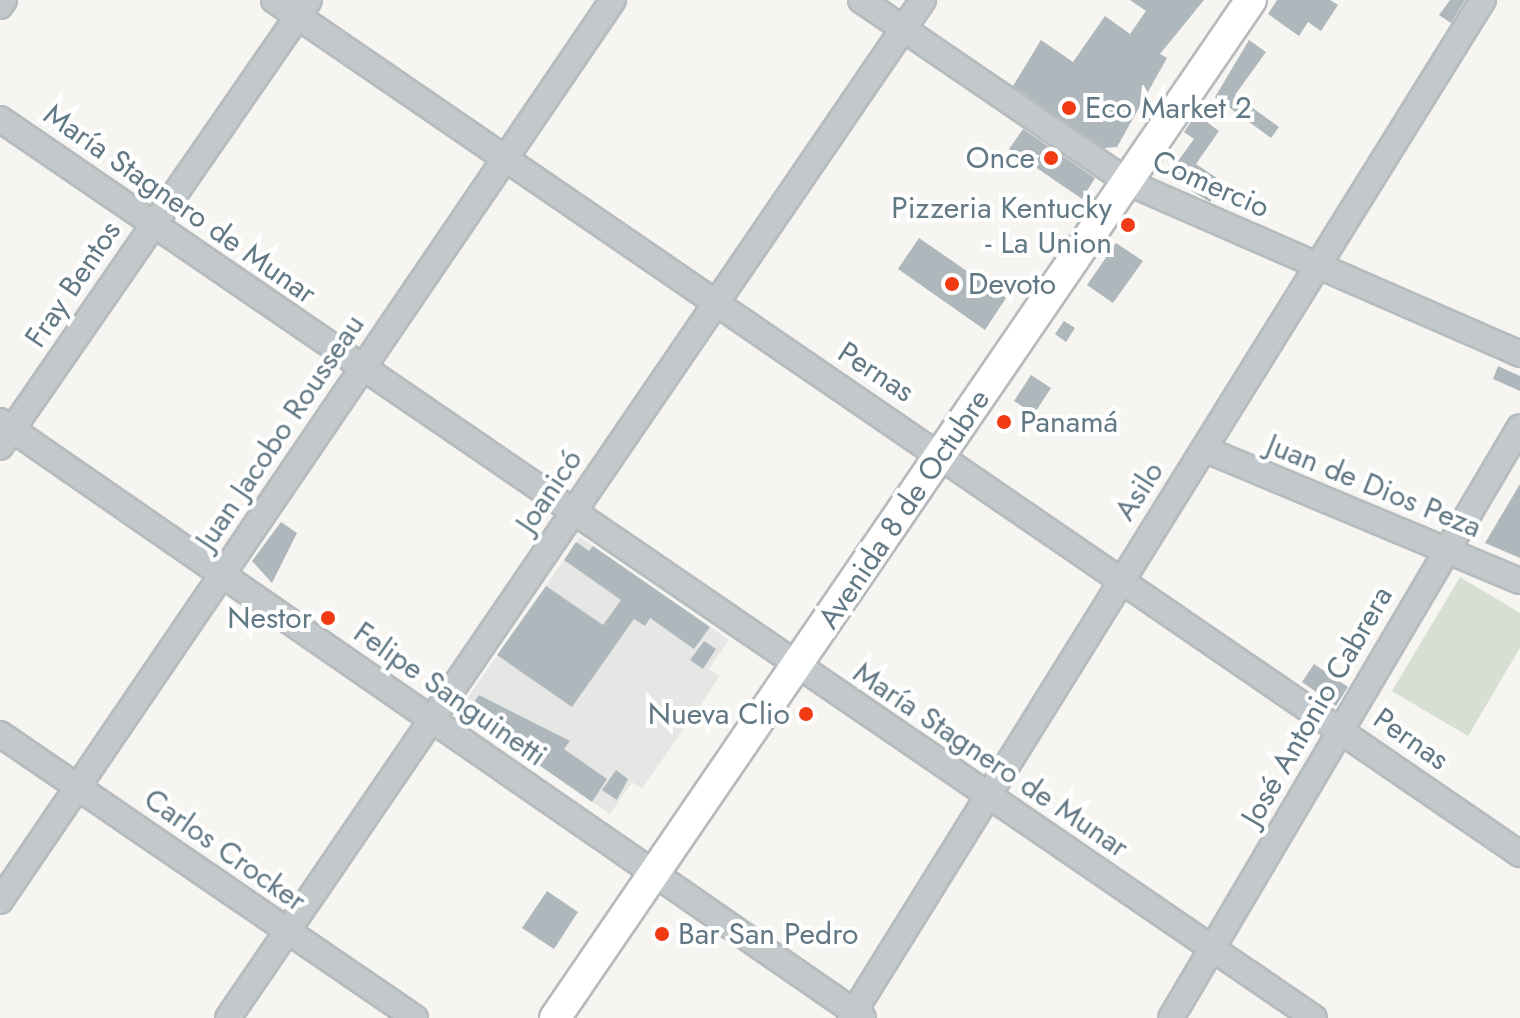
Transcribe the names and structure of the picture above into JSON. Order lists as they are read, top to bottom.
{
  "streets": {
    "main road": ["Avenida 8 de Octubre"],
    "street": [
      "Comercio",
      "María Stagnero de Munar",
      "Fray Bentos",
      "Pernas",
      "Juan Jacobo Rousseau",
      "Juan de Dios Peza",
      "Joanicó",
      "Asilo",
      "Felipe Sanguinetti",
      "José Antonio Cabrera",
      "Carlos Crocker"
    ]
  },
  "crossings": [
    ["Comercio", "Joanicó"],
    ["Comercio", "Asilo"],
    ["Comercio", "Avenida 8 de Octubre"],
    ["María Stagnero de Munar", "Fray Bentos"],
    ["María Stagnero de Munar", "Juan Jacobo Rousseau"],
    ["María Stagnero de Munar", "Joanicó"],
    ["María Stagnero de Munar", "Asilo"],
    ["María Stagnero de Munar", "Avenida 8 de Octubre"],
    ["María Stagnero de Munar", "José Antonio Cabrera"],
    ["Fray Bentos", "Pernas"],
    ["Fray Bentos", "Felipe Sanguinetti"],
    ["Pernas", "Juan Jacobo Rousseau"],
    ["Pernas", "Joanicó"],
    ["Pernas", "Asilo"],
    ["Pernas", "Avenida 8 de Octubre"],
    ["Pernas", "José Antonio Cabrera"],
    ["Juan Jacobo Rousseau", "Felipe Sanguinetti"],
    ["Juan Jacobo Rousseau", "Carlos Crocker"],
    ["Juan de Dios Peza", "Asilo"],
    ["Juan de Dios Peza", "José Antonio Cabrera"],
    ["Joanicó", "Felipe Sanguinetti"],
    ["Joanicó", "Carlos Crocker"],
    ["Asilo", "Felipe Sanguinetti"],
    ["Avenida 8 de Octubre", "Felipe Sanguinetti"]
  ],
  "places": [
    "Eco Market 2",
    "Once",
    "Pizzeria Kentucky - La Union",
    "Devoto",
    "Panamá",
    "Nestor",
    "Nueva Clio",
    "Bar San Pedro"
  ]
}
